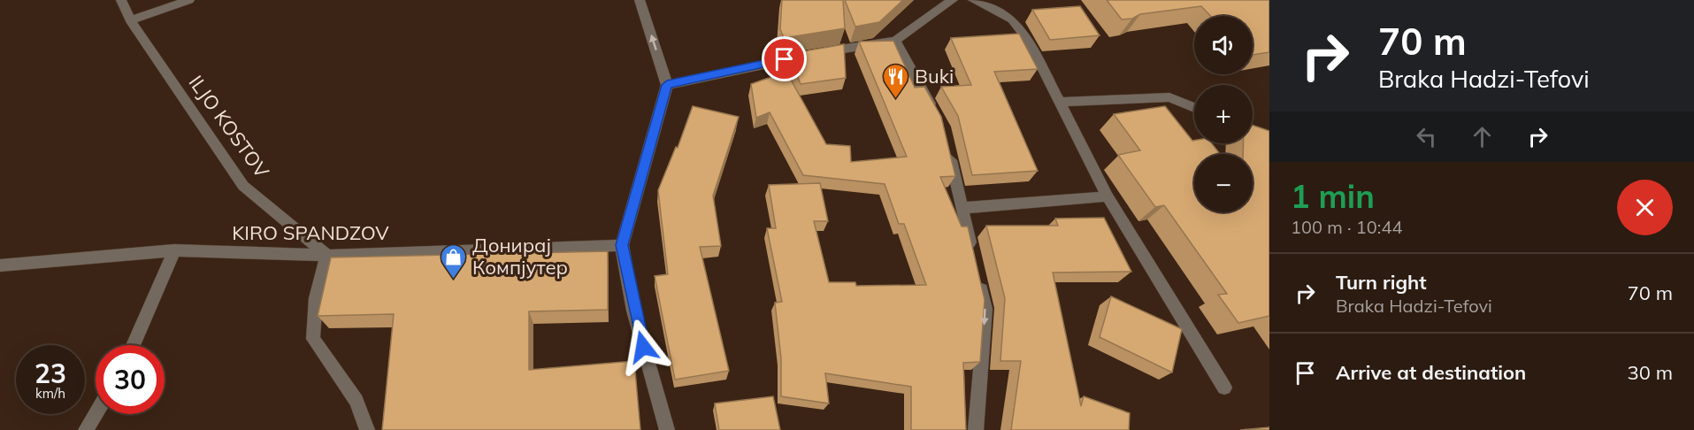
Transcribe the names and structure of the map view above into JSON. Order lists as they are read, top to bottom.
{
  "streets": {
    "street": ["ILJO KOSTOV", "KIRO SPANDZOV"]
  },
  "crossings": [
    ["ILJO KOSTOV", "KIRO SPANDZOV"]
  ],
  "places": {
    "restaurant": ["Buki"],
    "shop": ["Донирај Компјутер"]
  },
  "page": {
    "turn": ["70 m", "Braka Hadzi-Tefovi"],
    "map_buttons": ["+", "−"],
    "heading": ["1 min", "100 m · 10:44"],
    "list": [
      {
        "name": "Turn right",
        "note": "Braka Hadzi-Tefovi",
        "value": "70 m"
      },
      {
        "name": "Arrive at destination",
        "value": "30 m"
      }
    ],
    "speed": "23 km/h",
    "limit": "30"
  }
}
